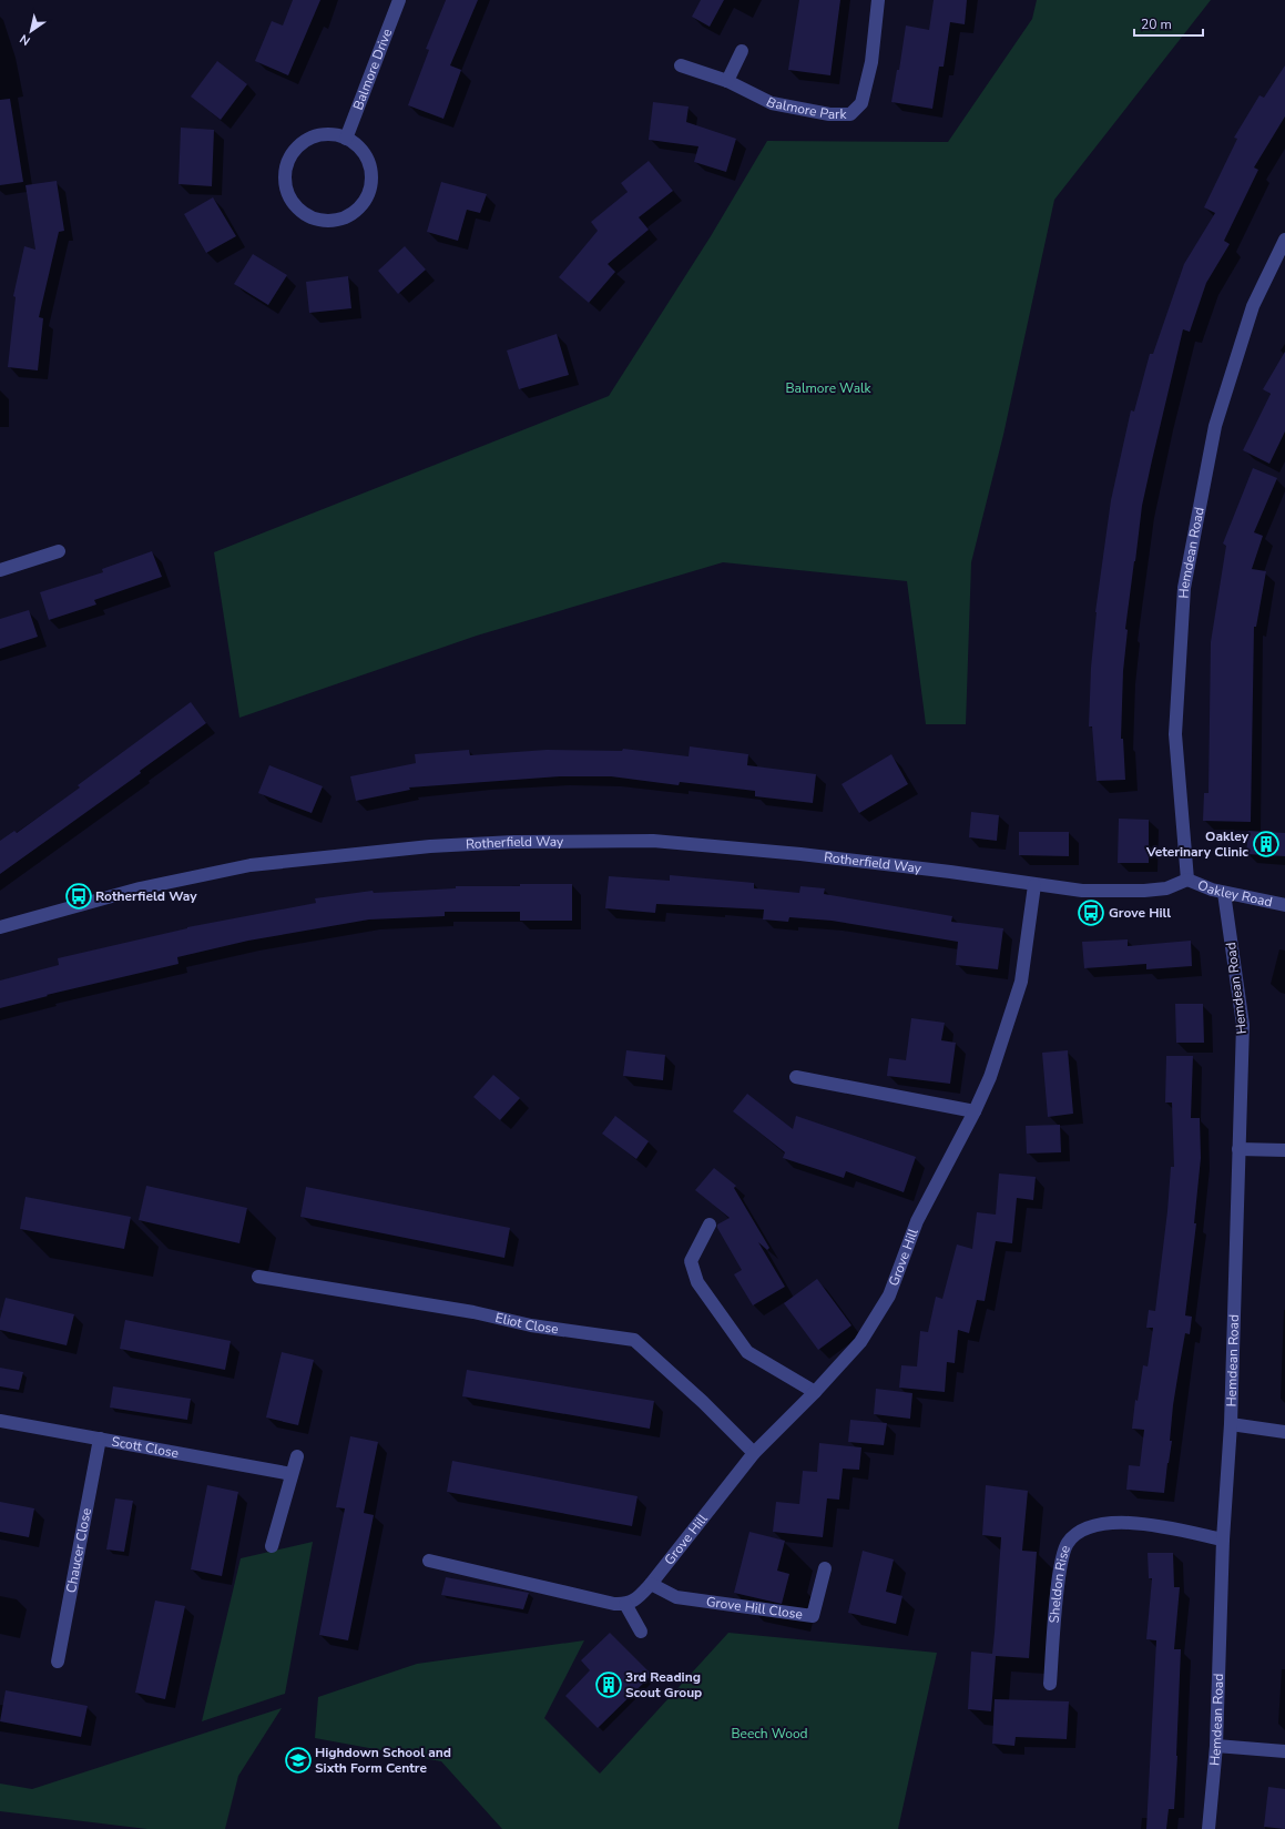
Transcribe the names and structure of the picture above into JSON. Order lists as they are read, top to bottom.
{
  "streets": {
    "street": [
      "Balmore Drive",
      "Balmore Park",
      "Hemdean Road",
      "Rotherfield Way",
      "Oakley Road",
      "Grove Hill",
      "Eliot Close",
      "Scott Close",
      "Chaucer Close",
      "Sheldon Rise",
      "Grove Hill Close"
    ]
  },
  "crossings": [
    ["Hemdean Road", "Oakley Road"],
    ["Hemdean Road", "Sheldon Rise"],
    ["Rotherfield Way", "Grove Hill"],
    ["Grove Hill", "Eliot Close"],
    ["Grove Hill", "Grove Hill Close"],
    ["Scott Close", "Chaucer Close"]
  ],
  "parks": ["Balmore Walk", "Beech Wood"],
  "places": {
    "building": ["Oakley Veterinary Clinic", "3rd Reading Scout Group"],
    "bus stop": ["Rotherfield Way", "Grove Hill"],
    "school or university": ["Highdown School and Sixth Form Centre"]
  },
  "scale_bar": "20 m",
  "north": "bottom left"
}
